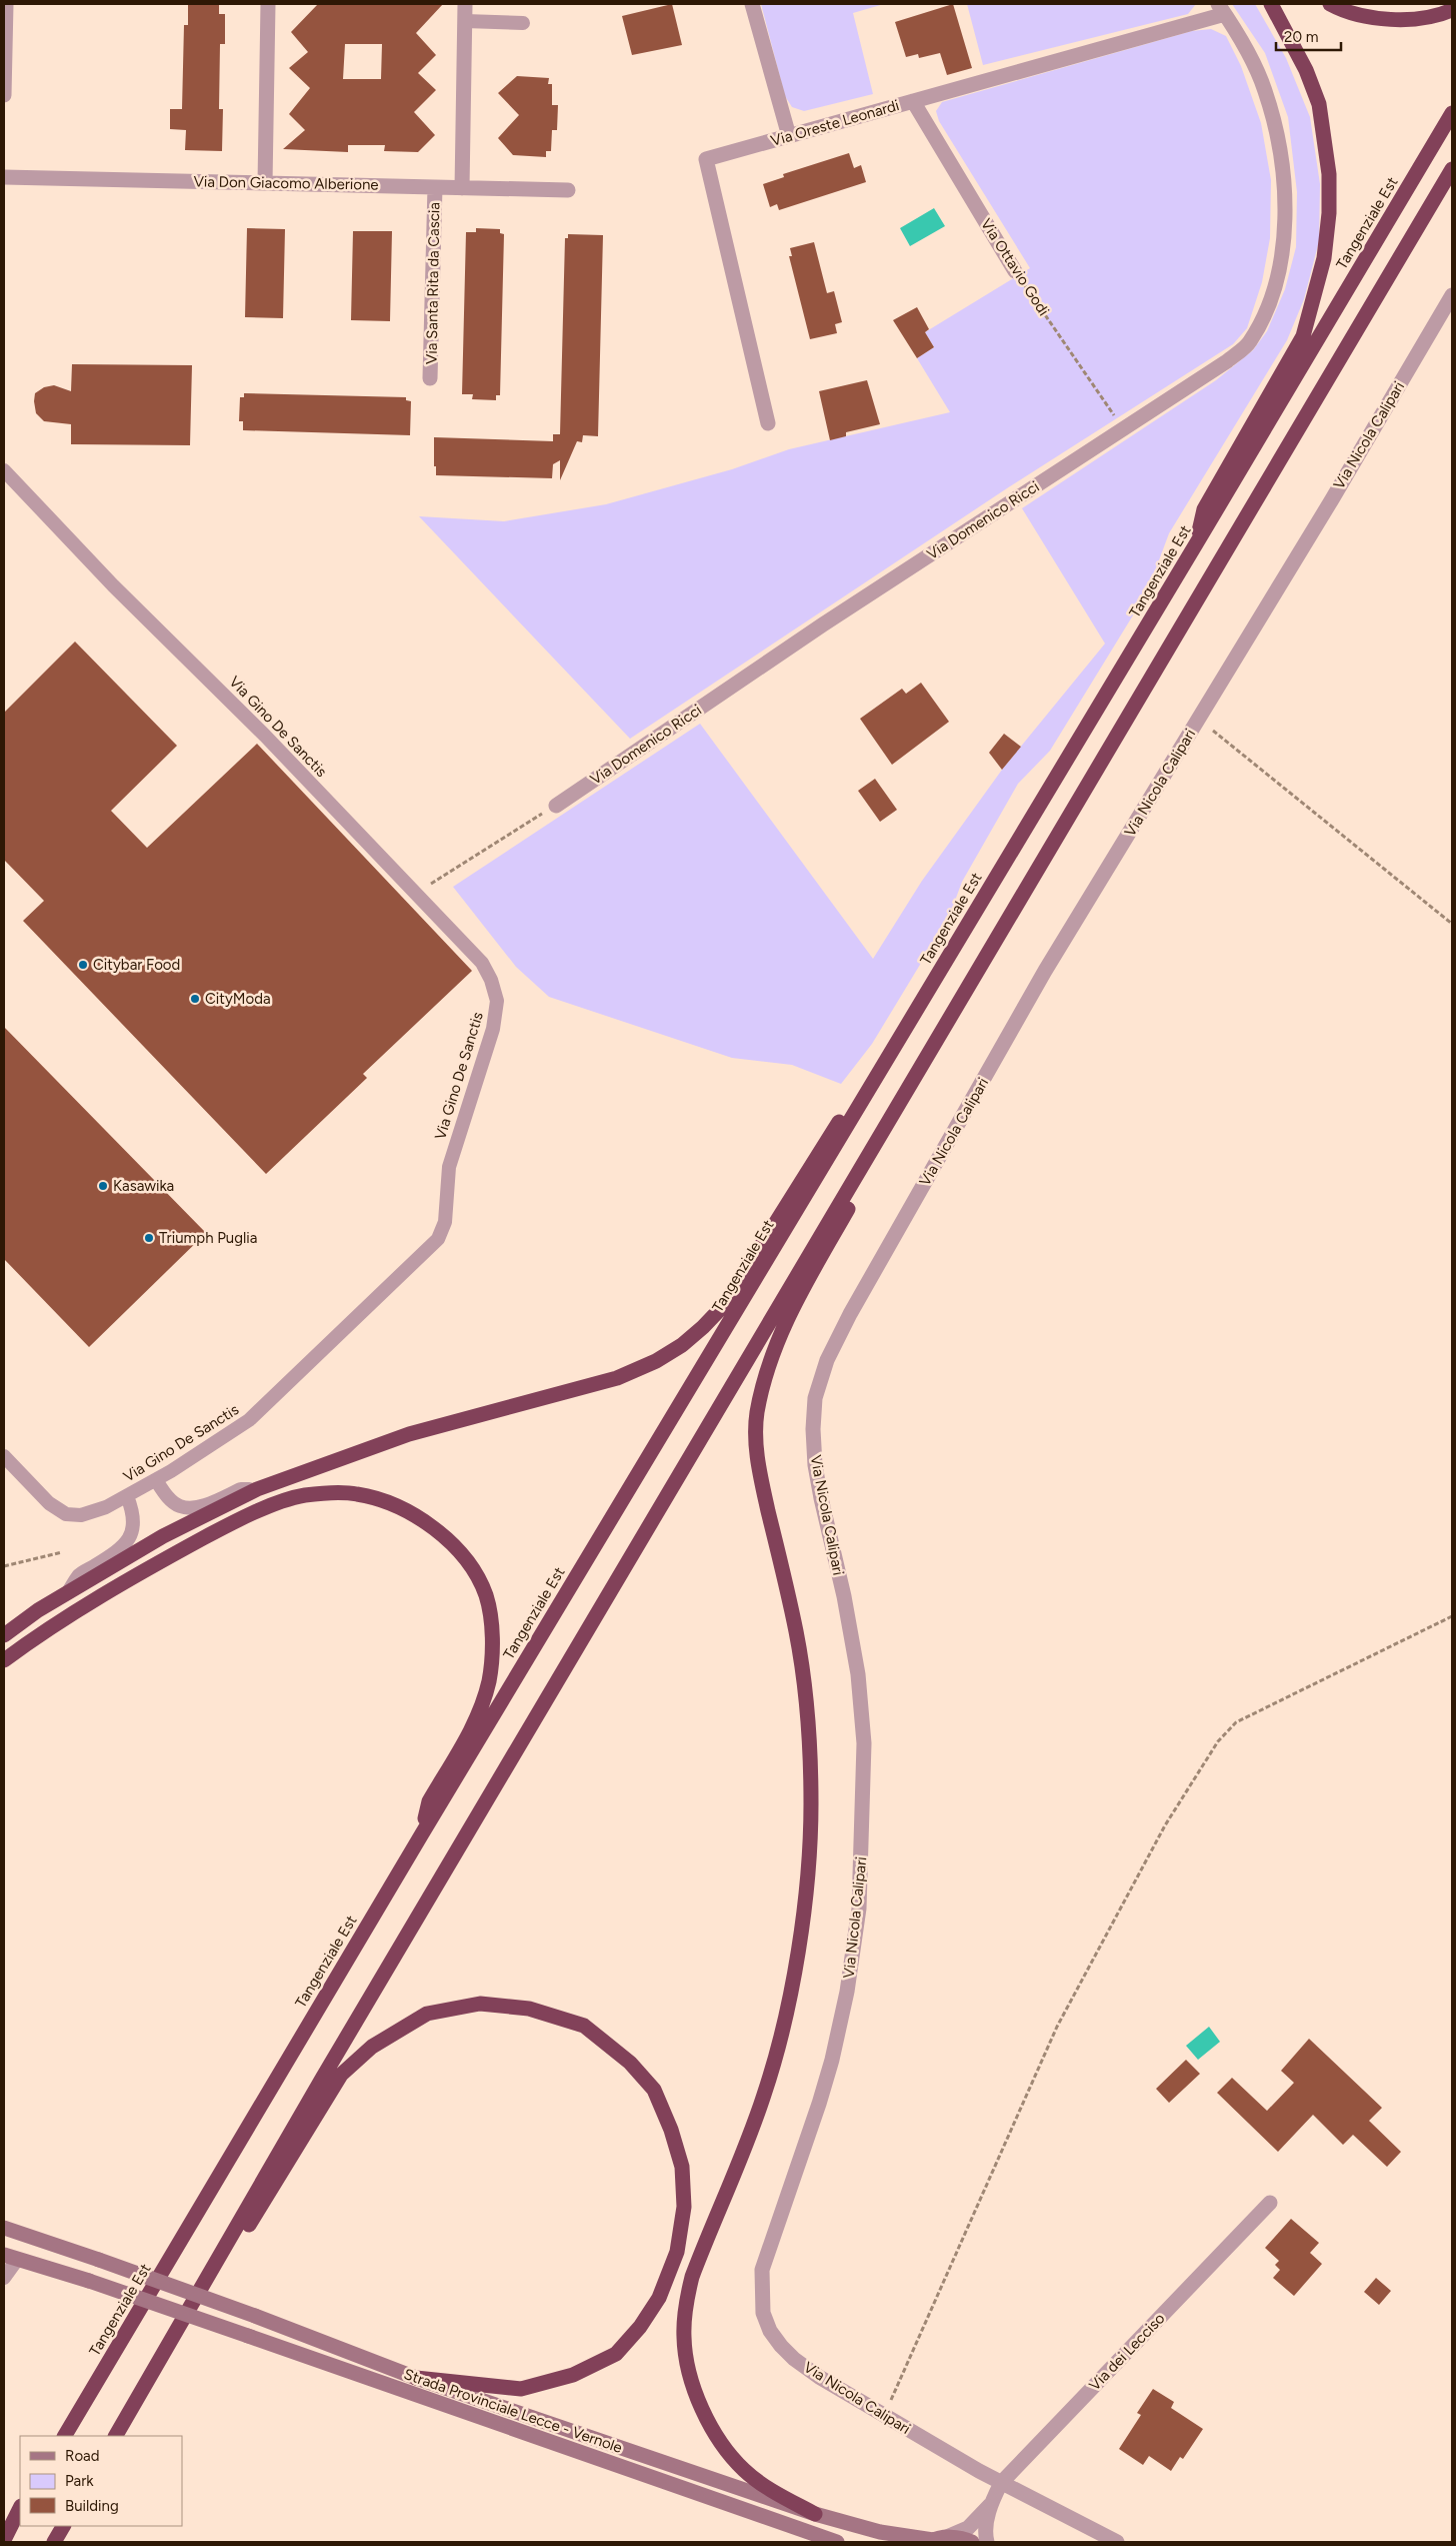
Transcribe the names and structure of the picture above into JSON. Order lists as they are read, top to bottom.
{
  "streets": {
    "highway": ["Tangenziale Est"],
    "main road": ["Strada Provinciale Lecce - Vernole"],
    "street": [
      "Via Oreste Leonardi",
      "Via Don Giacomo Alberione",
      "Via Ottavio Godi",
      "Via Santa Rita da Cascia",
      "Via Nicola Calipari",
      "Via Domenico Ricci",
      "Via dei Lecciso"
    ],
    "lane": ["Via Gino De Sanctis"]
  },
  "crossings": [
    ["Via Oreste Leonardi", "Via Ottavio Godi"],
    ["Via Oreste Leonardi", "Via Domenico Ricci"],
    ["Via Don Giacomo Alberione", "Via Santa Rita da Cascia"],
    ["Via Ottavio Godi", "Via Domenico Ricci"],
    ["Via Nicola Calipari", "Via dei Lecciso"],
    ["Via dei Lecciso", "Strada Provinciale Lecce - Vernole"]
  ],
  "places": [
    "Citybar Food",
    "CityModa",
    "Kasawika",
    "Triumph Puglia"
  ],
  "legend": ["Road", "Park", "Building"],
  "scale_bar": "20 m"
}
